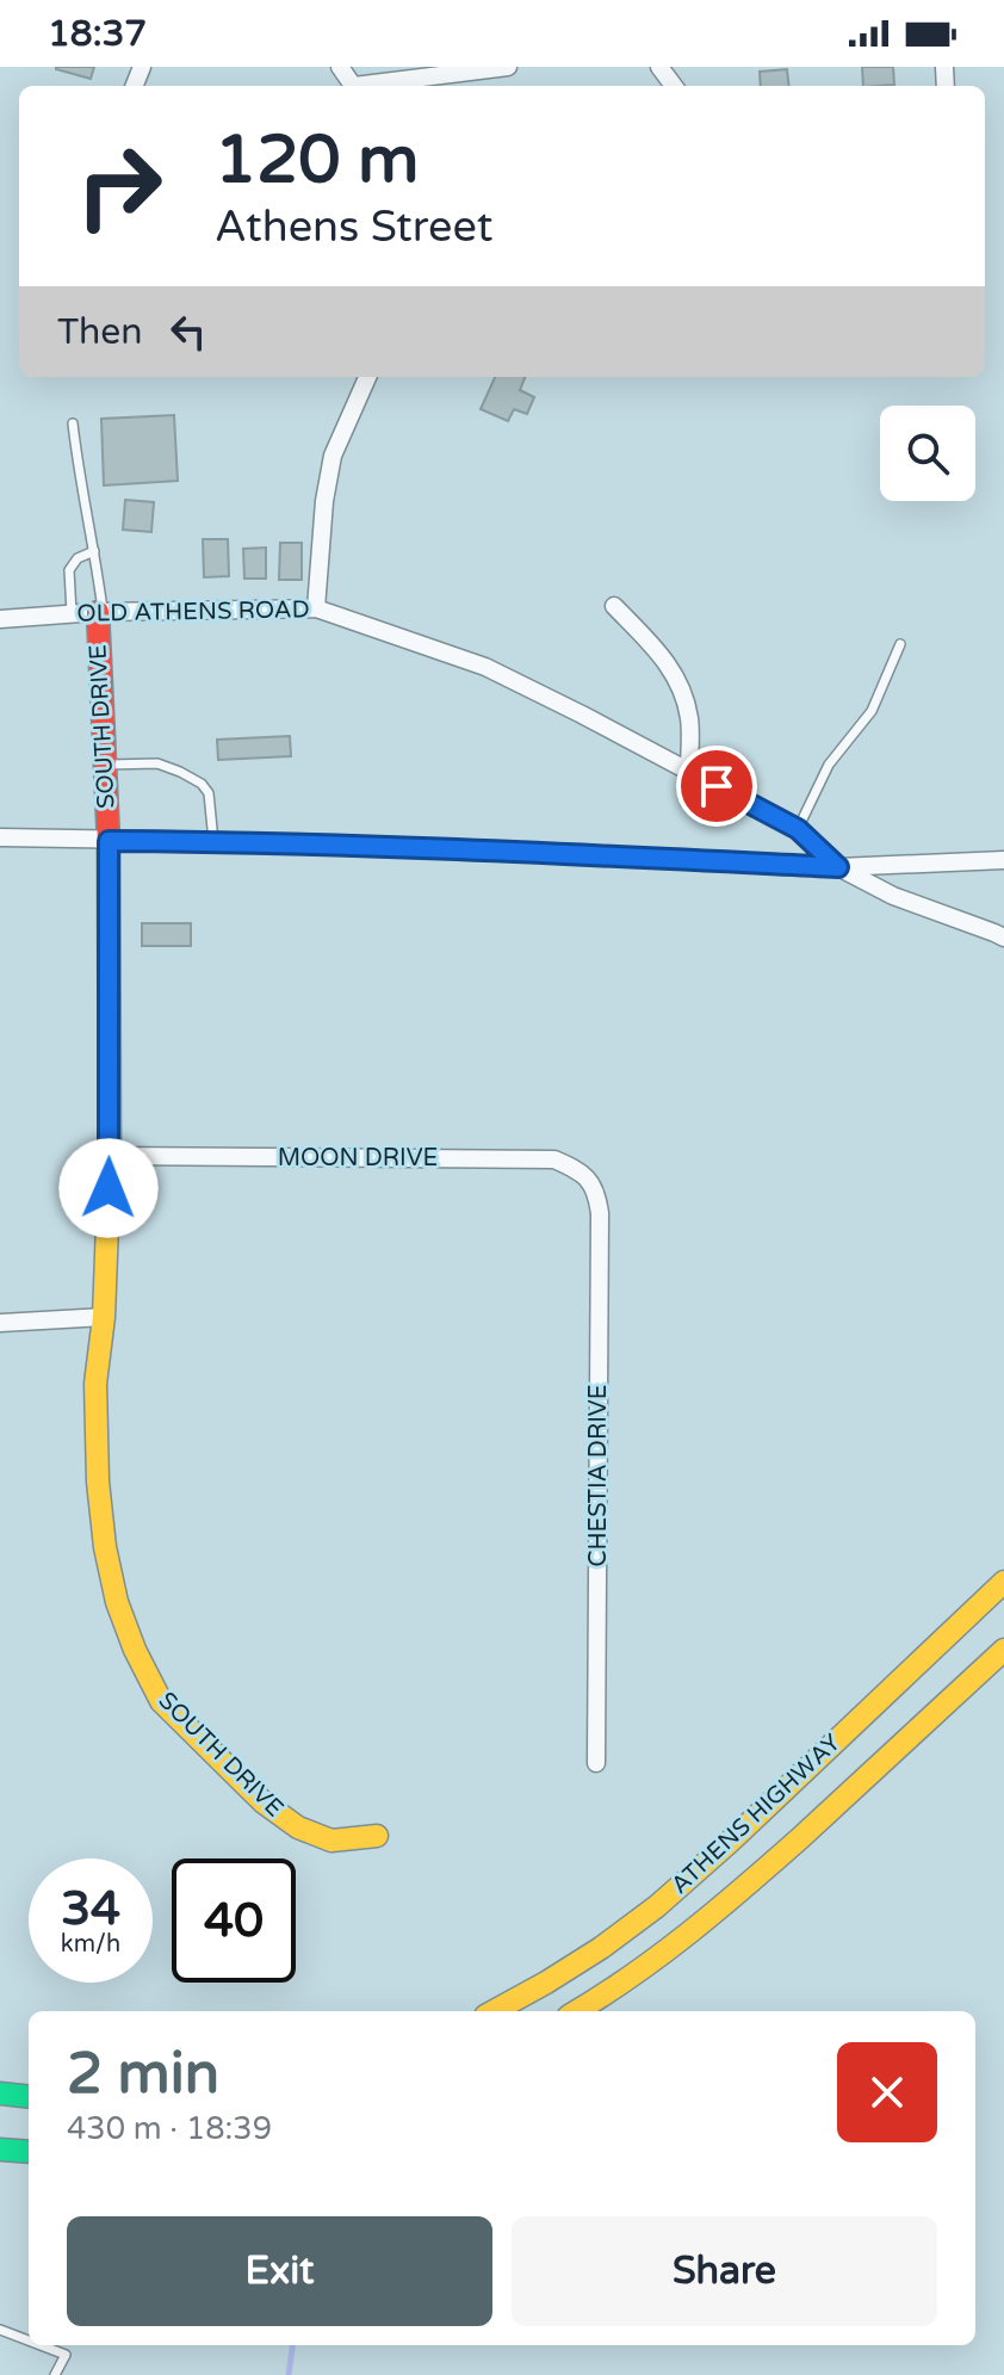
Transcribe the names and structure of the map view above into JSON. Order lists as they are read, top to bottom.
{
  "streets": {
    "main road": ["SOUTH DRIVE", "ATHENS HIGHWAY"],
    "street": ["OLD ATHENS ROAD", "MOON DRIVE", "CHESTIA DRIVE"]
  },
  "crossings": [
    ["OLD ATHENS ROAD", "SOUTH DRIVE"],
    ["SOUTH DRIVE", "MOON DRIVE"],
    ["MOON DRIVE", "CHESTIA DRIVE"]
  ],
  "page": {
    "status": "18:37",
    "turn": ["120 m", "Athens Street"],
    "then": "Then",
    "speed": "34 km/h",
    "limit": "40",
    "heading": ["2 min", "430 m · 18:39"],
    "buttons": ["Exit", "Share"]
  }
}
